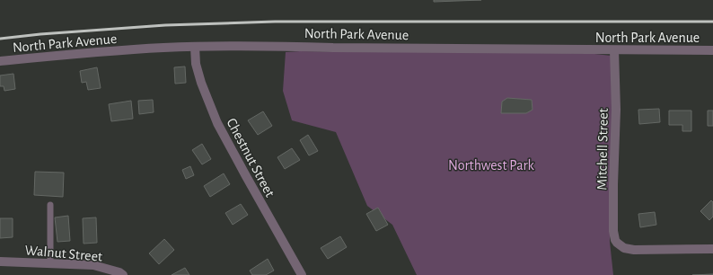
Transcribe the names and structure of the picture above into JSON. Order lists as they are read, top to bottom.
{
  "streets": {
    "street": [
      "North Park Avenue",
      "Mitchell Street",
      "Chestnut Street",
      "Walnut Street"
    ]
  },
  "crossings": [
    ["North Park Avenue", "Mitchell Street"],
    ["North Park Avenue", "Chestnut Street"]
  ],
  "parks": ["Northwest Park"]
}
